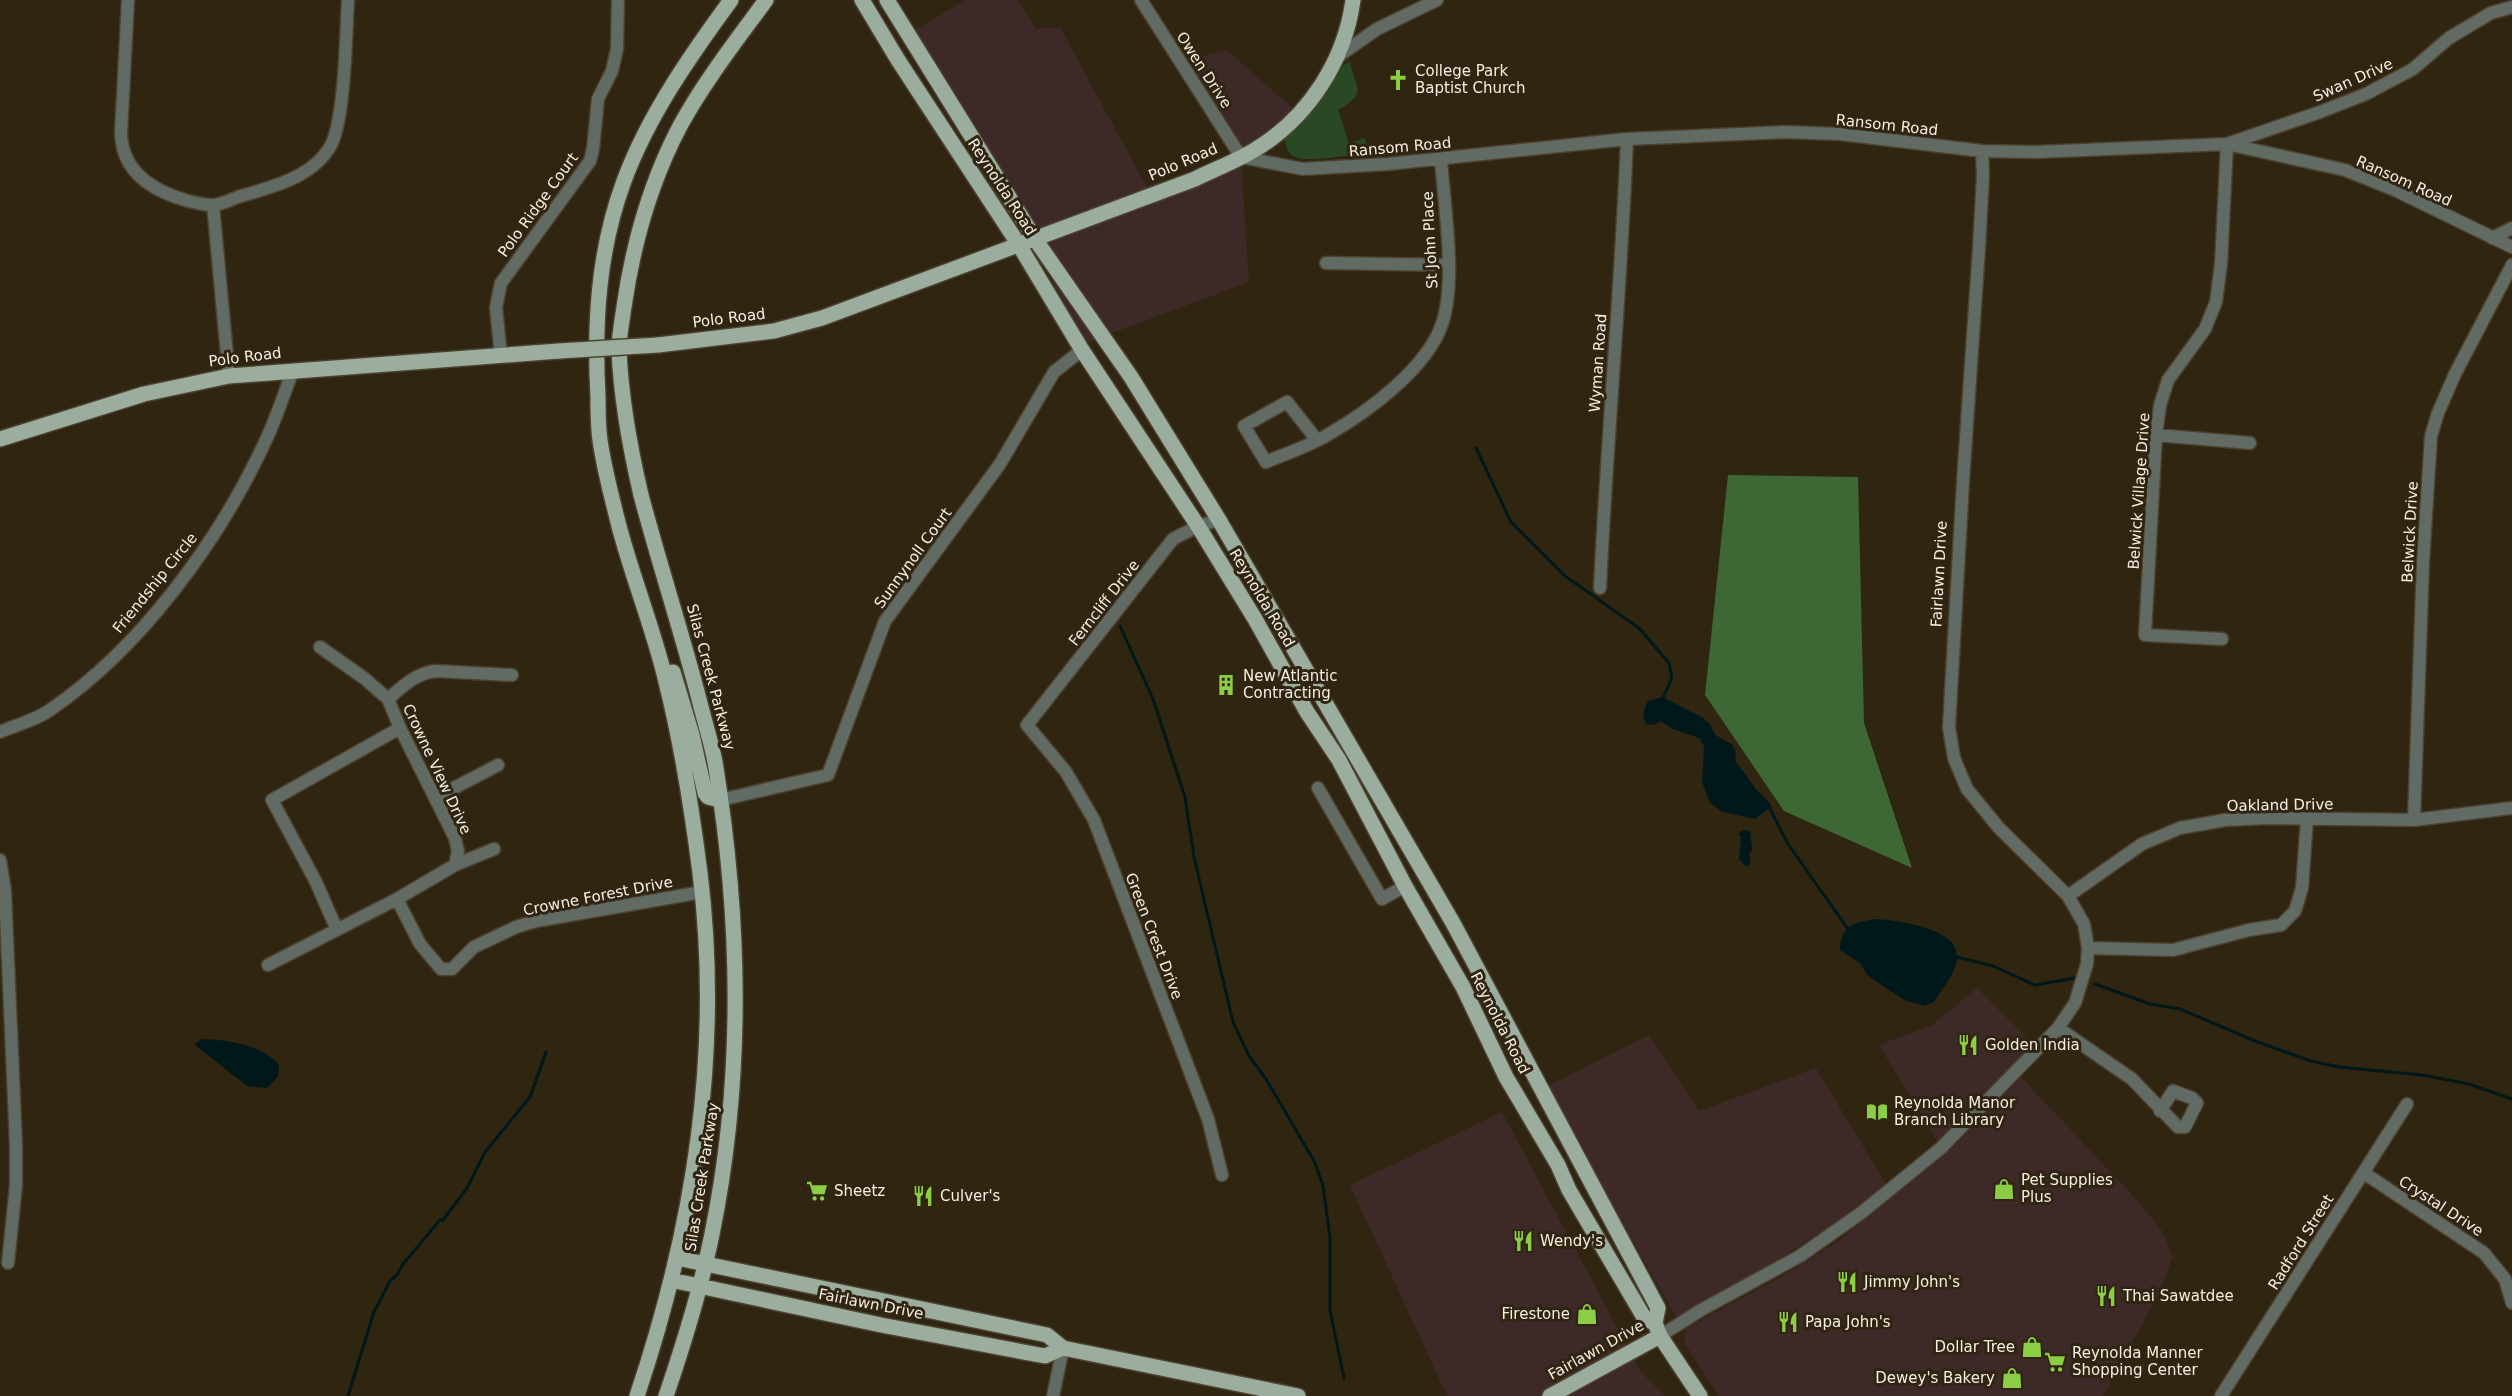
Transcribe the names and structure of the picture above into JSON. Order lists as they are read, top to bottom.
{
  "streets": {
    "main road": [
      "Polo Road",
      "Reynolda Road",
      "Fairlawn Drive",
      "Silas Creek Parkway"
    ],
    "street": [
      "Owen Drive",
      "Swan Drive",
      "Ransom Road",
      "Polo Ridge Court",
      "St John Place",
      "Wyman Road",
      "Belwick Village Drive",
      "Belwick Drive",
      "Sunnynoll Court",
      "Friendship Circle",
      "Ferncliff Drive",
      "Crowne View Drive",
      "Oakland Drive",
      "Crowne Forest Drive",
      "Green Crest Drive",
      "Crystal Drive",
      "Radford Street"
    ]
  },
  "crossings": [
    ["Owen Drive", "Ransom Road"],
    ["Owen Drive", "Polo Road"],
    ["Swan Drive", "Ransom Road"],
    ["Swan Drive", "Belwick Village Drive"],
    ["Ransom Road", "Polo Road"],
    ["Ransom Road", "St John Place"],
    ["Ransom Road", "Wyman Road"],
    ["Ransom Road", "Belwick Village Drive"],
    ["Ransom Road", "Fairlawn Drive"],
    ["Polo Road", "Reynolda Road"],
    ["Polo Road", "Polo Ridge Court"],
    ["Polo Road", "Friendship Circle"],
    ["Reynolda Road", "Sunnynoll Court"],
    ["Reynolda Road", "Fairlawn Drive"],
    ["Reynolda Road", "Ferncliff Drive"],
    ["Belwick Drive", "Oakland Drive"],
    ["Sunnynoll Court", "Silas Creek Parkway"],
    ["Fairlawn Drive", "Silas Creek Parkway"],
    ["Fairlawn Drive", "Oakland Drive"],
    ["Ferncliff Drive", "Green Crest Drive"],
    ["Silas Creek Parkway", "Crowne Forest Drive"],
    ["Crystal Drive", "Radford Street"]
  ],
  "places": {
    "church": ["College Park Baptist Church"],
    "building": ["New Atlantic Contracting"],
    "restaurant": [
      "Golden India",
      "Culver's",
      "Wendy's",
      "Jimmy John's",
      "Thai Sawatdee",
      "Papa John's"
    ],
    "library": ["Reynolda Manor Branch Library"],
    "shop": [
      "Pet Supplies Plus",
      "Firestone",
      "Dollar Tree",
      "Dewey's Bakery"
    ],
    "supermarket": ["Sheetz", "Reynolda Manner Shopping Center"]
  }
}
